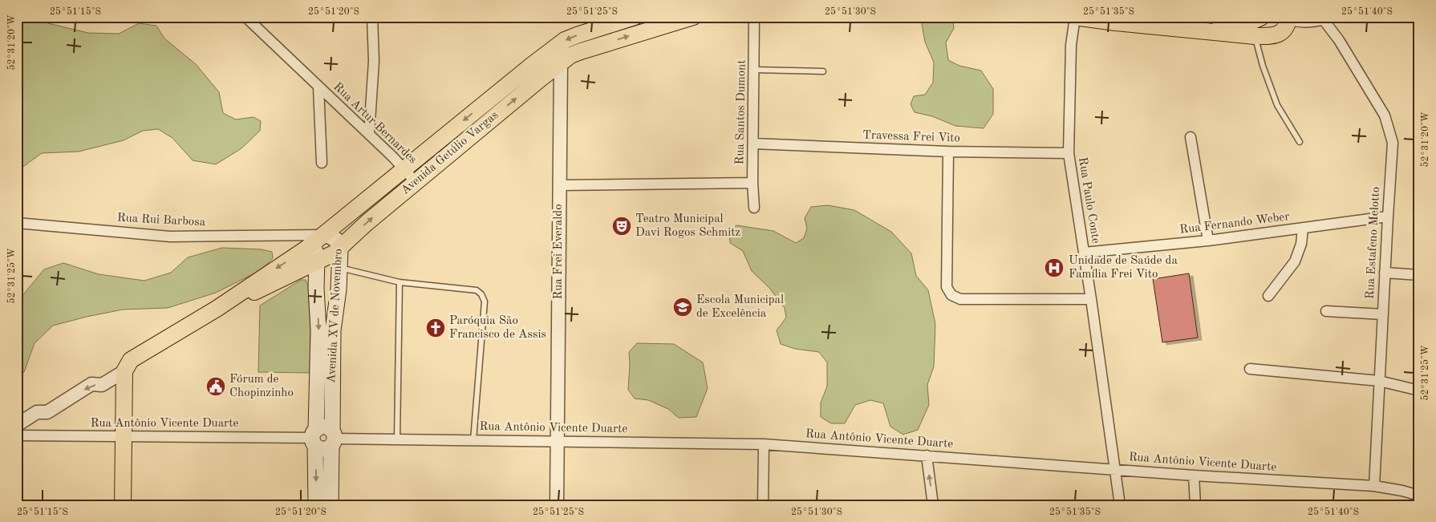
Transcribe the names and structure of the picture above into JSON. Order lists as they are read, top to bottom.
{
  "streets": {
    "main road": ["Avenida Getúlio Vargas", "Avenida XV de Novembro"],
    "street": [
      "Rua Santos Dumont",
      "Rua Artur Bernardes",
      "Travessa Frei Vito",
      "Rua Paulo Conte",
      "Rua Rui Barbosa",
      "Rua Fernando Weber",
      "Rua Estafeno Melotto",
      "Rua Frei Everaldo",
      "Rua Antônio Vicente Duarte"
    ]
  },
  "crossings": [
    ["Rua Santos Dumont", "Travessa Frei Vito"],
    ["Rua Artur Bernardes", "Avenida Getúlio Vargas"],
    ["Travessa Frei Vito", "Rua Paulo Conte"],
    ["Avenida Getúlio Vargas", "Rua Rui Barbosa"],
    ["Avenida Getúlio Vargas", "Rua Frei Everaldo"],
    ["Avenida Getúlio Vargas", "Avenida XV de Novembro"],
    ["Rua Paulo Conte", "Rua Fernando Weber"],
    ["Rua Paulo Conte", "Rua Antônio Vicente Duarte"],
    ["Rua Rui Barbosa", "Avenida XV de Novembro"],
    ["Rua Fernando Weber", "Rua Estafeno Melotto"],
    ["Rua Estafeno Melotto", "Rua Antônio Vicente Duarte"],
    ["Rua Frei Everaldo", "Rua Antônio Vicente Duarte"],
    ["Avenida XV de Novembro", "Rua Antônio Vicente Duarte"]
  ],
  "places": {
    "theatre": ["Teatro Municipal Davi Rogos Schmitz"],
    "hospital": ["Unidade de Saúde da Família Frei Vito"],
    "school or university": ["Escola Municipal de Excelência"],
    "church": ["Paróquia São Francisco de Assis"],
    "public building": ["Fórum de Chopinzinho"]
  },
  "coordinates": [
    "25°51'15\"S",
    "25°51'20\"S",
    "25°51'25\"S",
    "25°51'30\"S",
    "25°51'35\"S",
    "25°51'40\"S",
    "52°31'20\"W",
    "52°31'25\"W"
  ]
}
